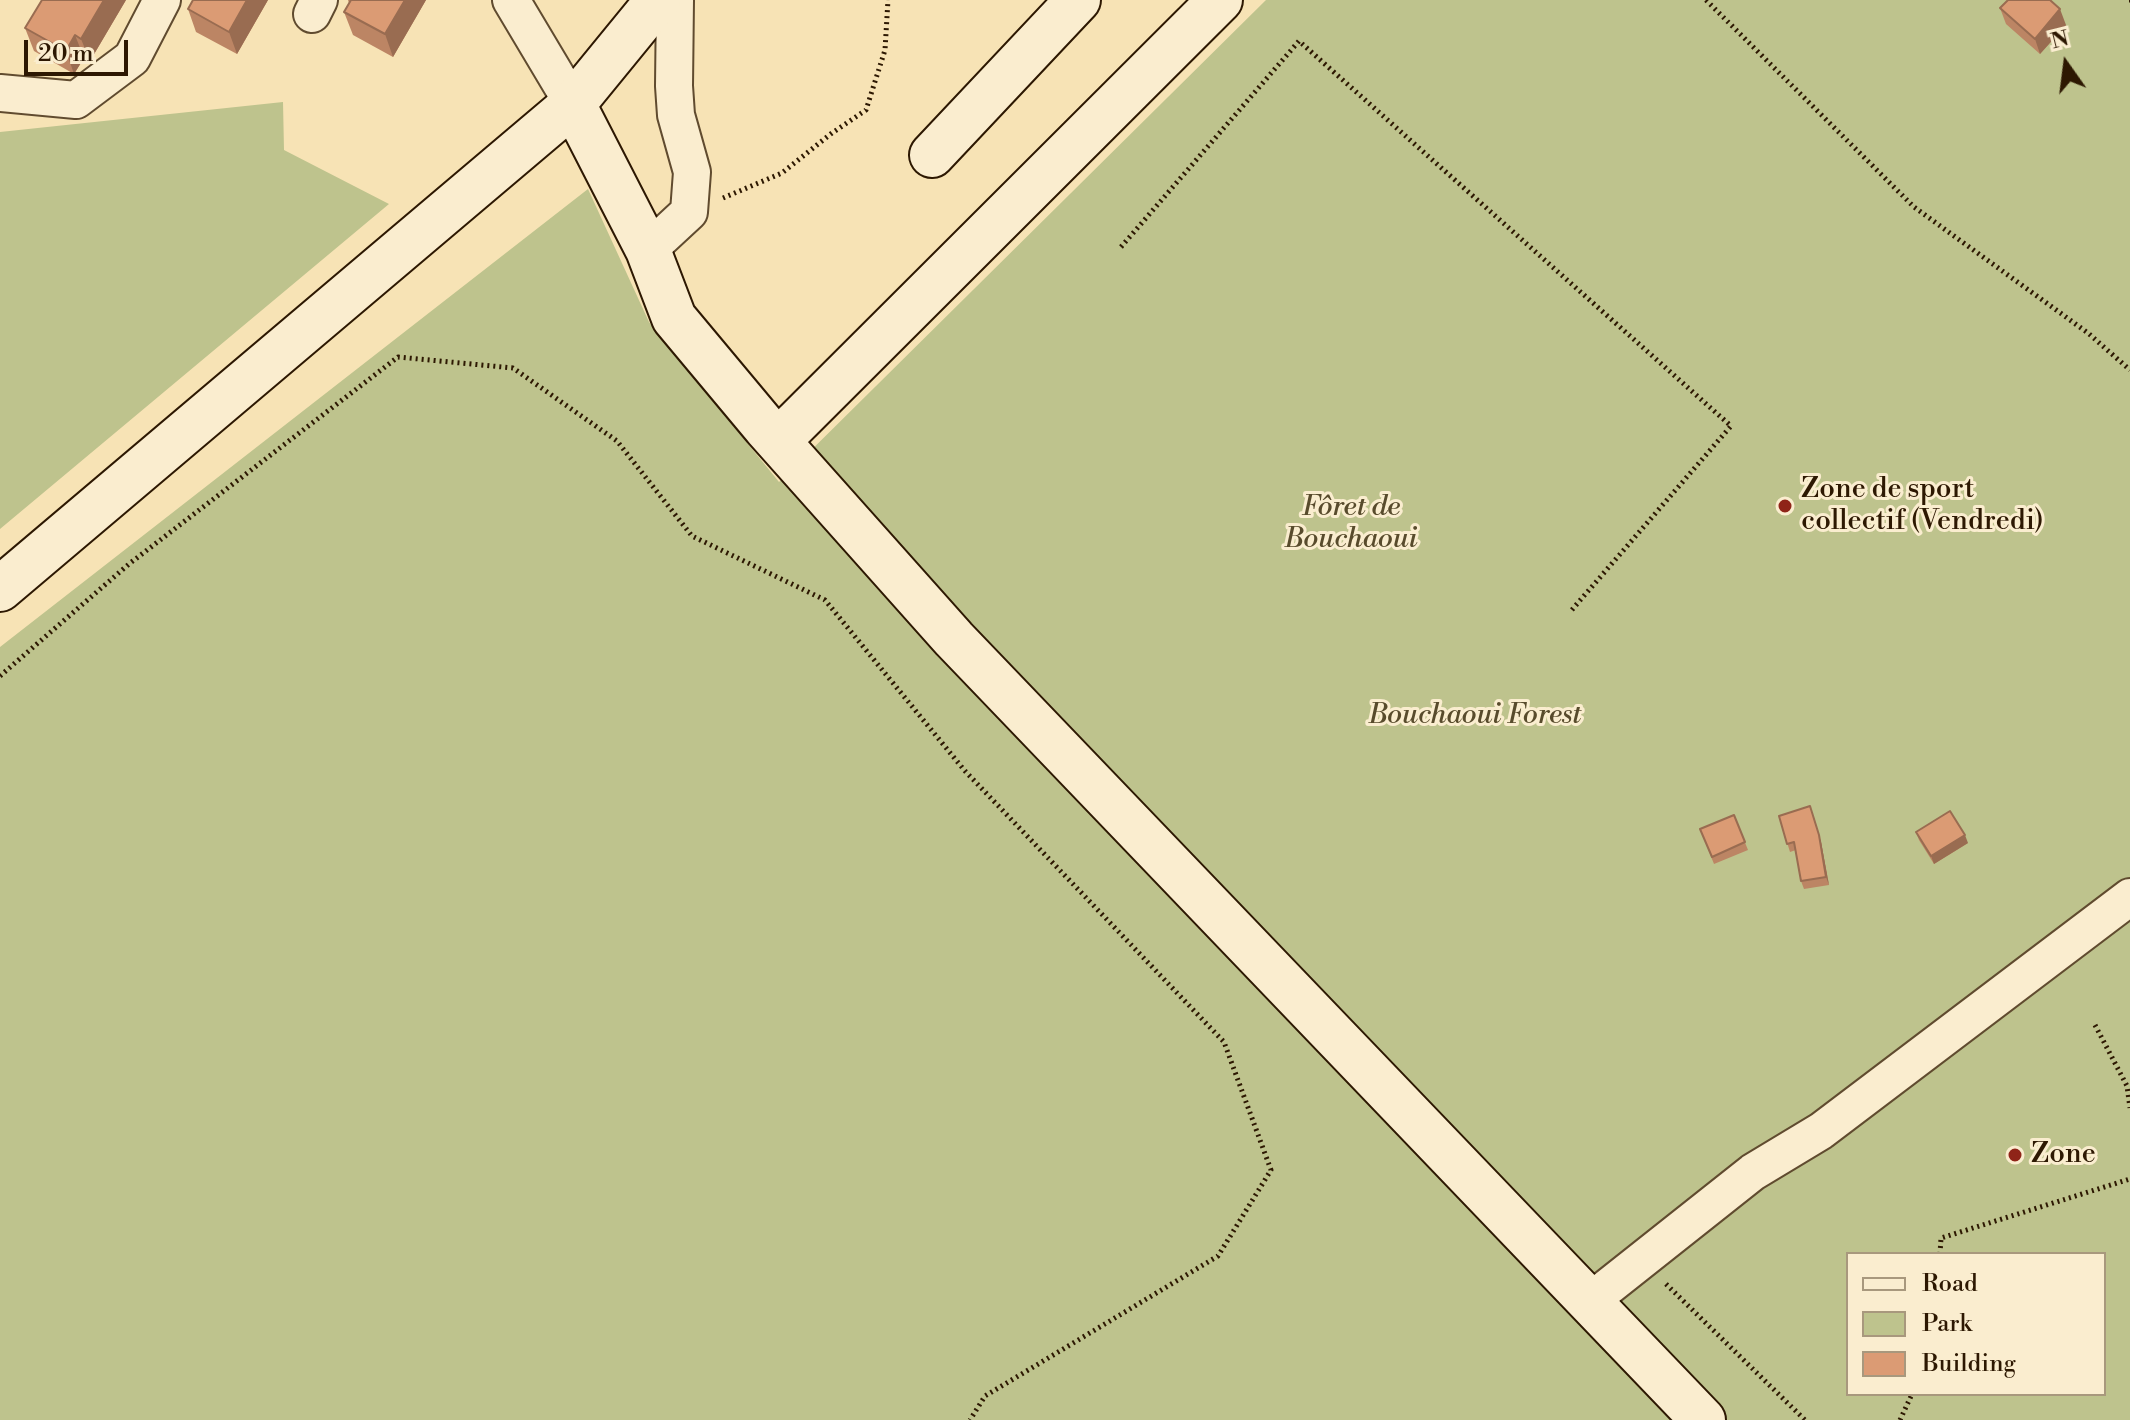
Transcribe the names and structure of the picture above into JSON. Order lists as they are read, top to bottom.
{
  "parks": ["Fôret de Bouchaoui", "Bouchaoui Forest"],
  "places": ["Zone de sport collectif (Vendredi)", "Zone"],
  "legend": ["Road", "Park", "Building"],
  "scale_bar": "20 m",
  "north": "top"
}
